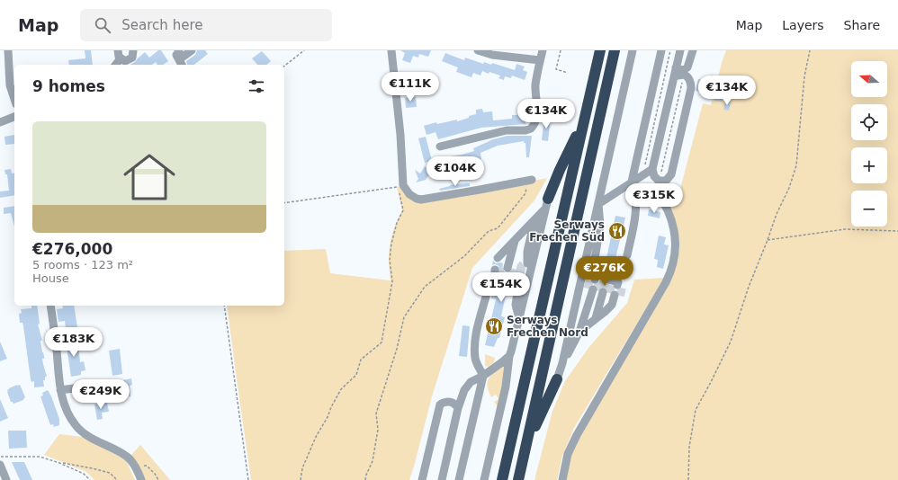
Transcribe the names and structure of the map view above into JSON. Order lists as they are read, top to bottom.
{
  "places": {
    "restaurant": ["Serways Frechen Süd", "Serways Frechen Nord"]
  },
  "north": "left",
  "page": {
    "header": "Map",
    "search": "Search here",
    "nav": ["Map", "Layers", "Share"],
    "map_buttons": ["+", "−"],
    "heading": "9 homes",
    "price": [
      "€111K",
      "€134K",
      "€134K",
      "€104K",
      "€315K",
      "€276K",
      "€154K",
      "€183K",
      "€249K"
    ],
    "list": [
      {
        "name": "€276,000",
        "note": "5 rooms · 123 m² · House"
      }
    ]
  }
}
